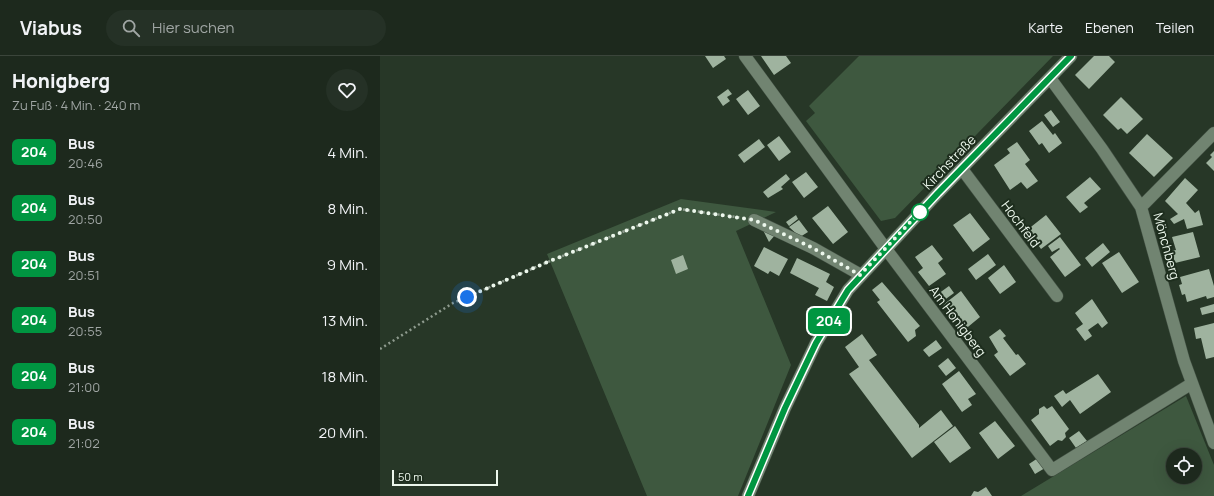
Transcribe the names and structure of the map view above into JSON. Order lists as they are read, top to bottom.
{
  "streets": {
    "street": [
      "Kirchstraße",
      "Hochfeld",
      "Mönchberg",
      "Am Honigberg"
    ]
  },
  "crossings": [
    ["Kirchstraße", "Hochfeld"],
    ["Kirchstraße", "Mönchberg"],
    ["Kirchstraße", "Am Honigberg"],
    ["Mönchberg", "Am Honigberg"]
  ],
  "lines": ["bus line 204"],
  "scale_bar": "50 m",
  "page": {
    "header": "Viabus",
    "search": "Hier suchen",
    "nav": ["Karte", "Ebenen", "Teilen"],
    "heading": ["Honigberg", "Zu Fuß · 4 Min. · 240 m"],
    "on_map": "204",
    "list": [
      {
        "mark": "204",
        "name": "Bus",
        "note": "20:46",
        "value": "4 Min."
      },
      {
        "mark": "204",
        "name": "Bus",
        "note": "20:50",
        "value": "8 Min."
      },
      {
        "mark": "204",
        "name": "Bus",
        "note": "20:51",
        "value": "9 Min."
      },
      {
        "mark": "204",
        "name": "Bus",
        "note": "20:55",
        "value": "13 Min."
      },
      {
        "mark": "204",
        "name": "Bus",
        "note": "21:00",
        "value": "18 Min."
      },
      {
        "mark": "204",
        "name": "Bus",
        "note": "21:02",
        "value": "20 Min."
      }
    ],
    "scale": "50 m"
  }
}
